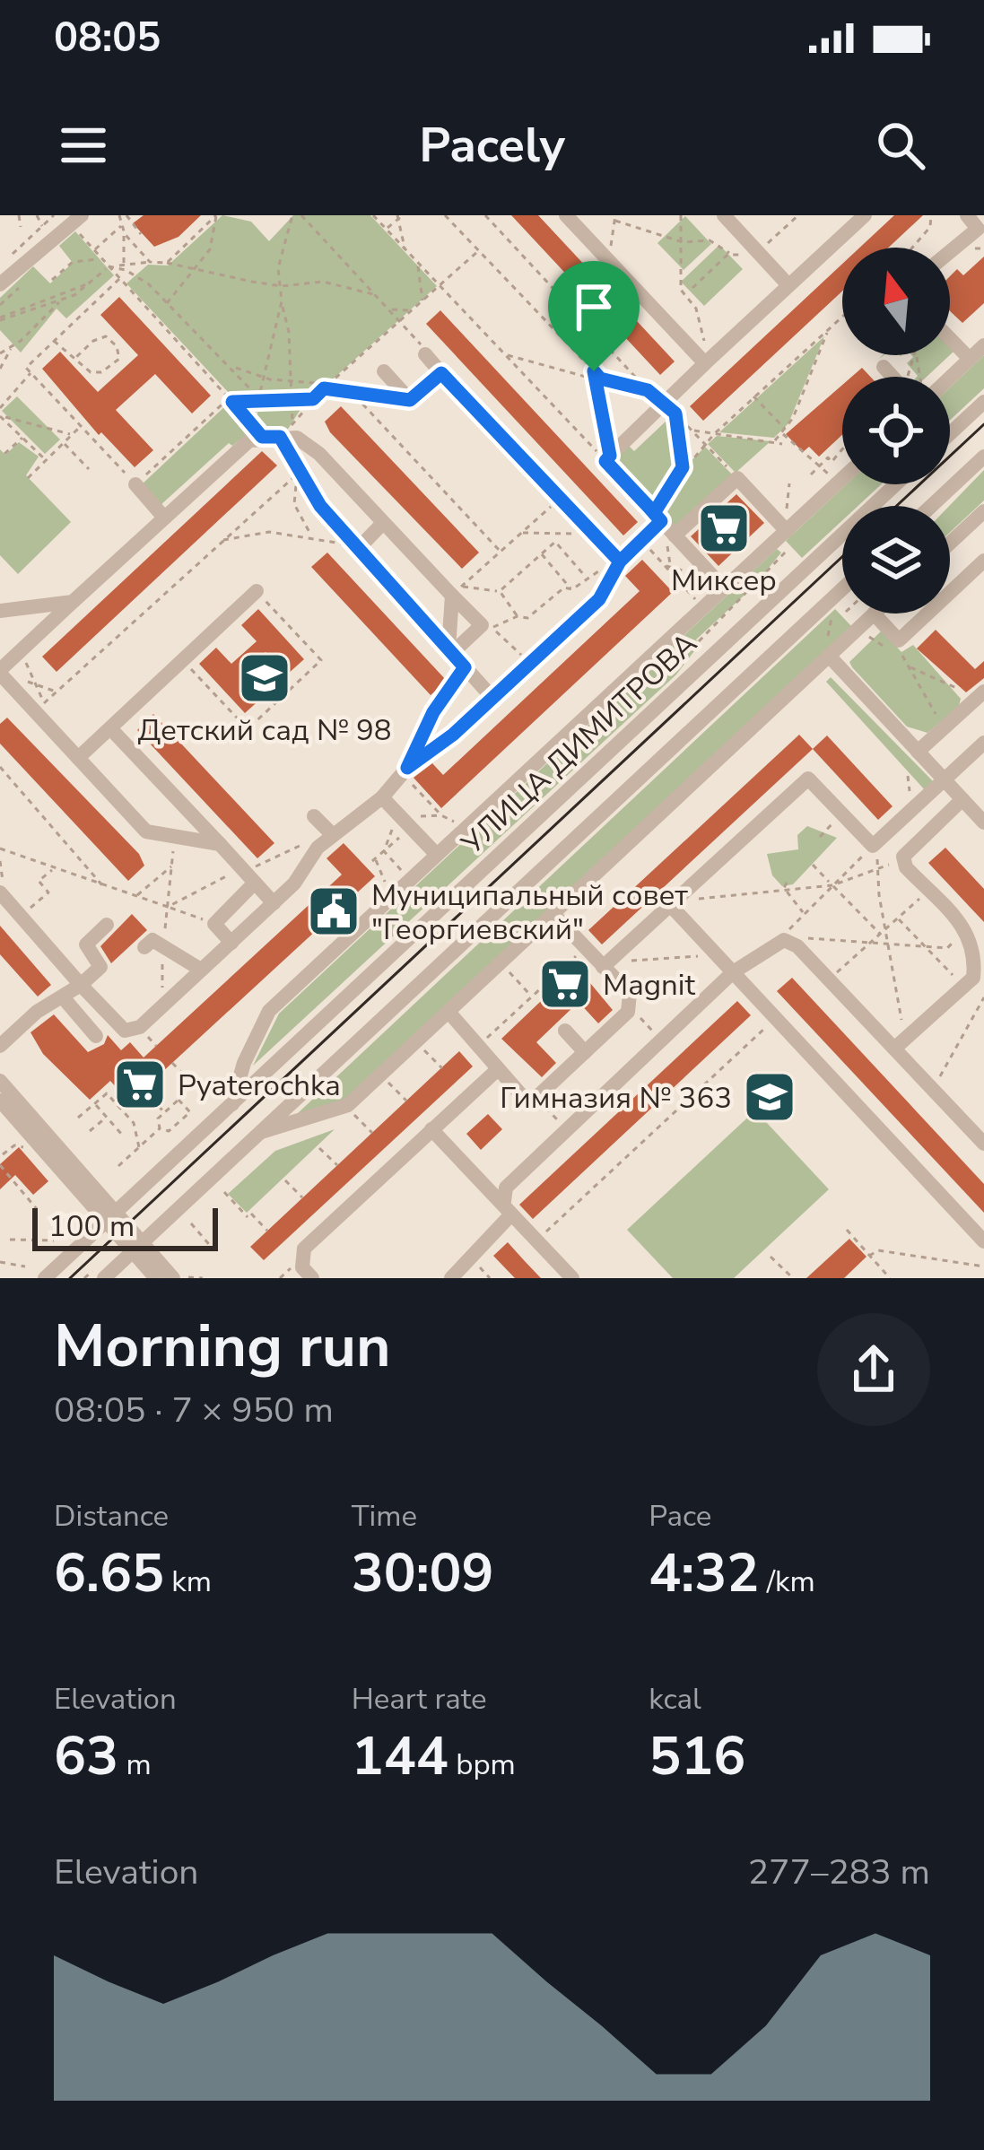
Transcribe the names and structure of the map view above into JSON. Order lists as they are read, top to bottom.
{
  "streets": {
    "street": ["УЛИЦА ДИМИТРОВА"]
  },
  "places": {
    "supermarket": ["Миксер", "Magnit", "Pyaterochka"],
    "school or university": ["Детский сад № 98", "Гимназия № 363"],
    "public building": ["Муниципальный совет \"Георгиевский\""]
  },
  "scale_bar": "100 m",
  "north": "top",
  "page": {
    "status": "08:05",
    "header": "Pacely",
    "scale": "100 m",
    "heading": ["Morning run", "08:05 · 7 × 950 m"],
    "stats": [
      ["Distance", "6.65 km"],
      ["Time", "30:09"],
      ["Pace", "4:32 /km"],
      ["Elevation", "63 m"],
      ["Heart rate", "144 bpm"],
      ["kcal", "516"]
    ],
    "chart": ["Elevation", "277–283 m"]
  }
}
